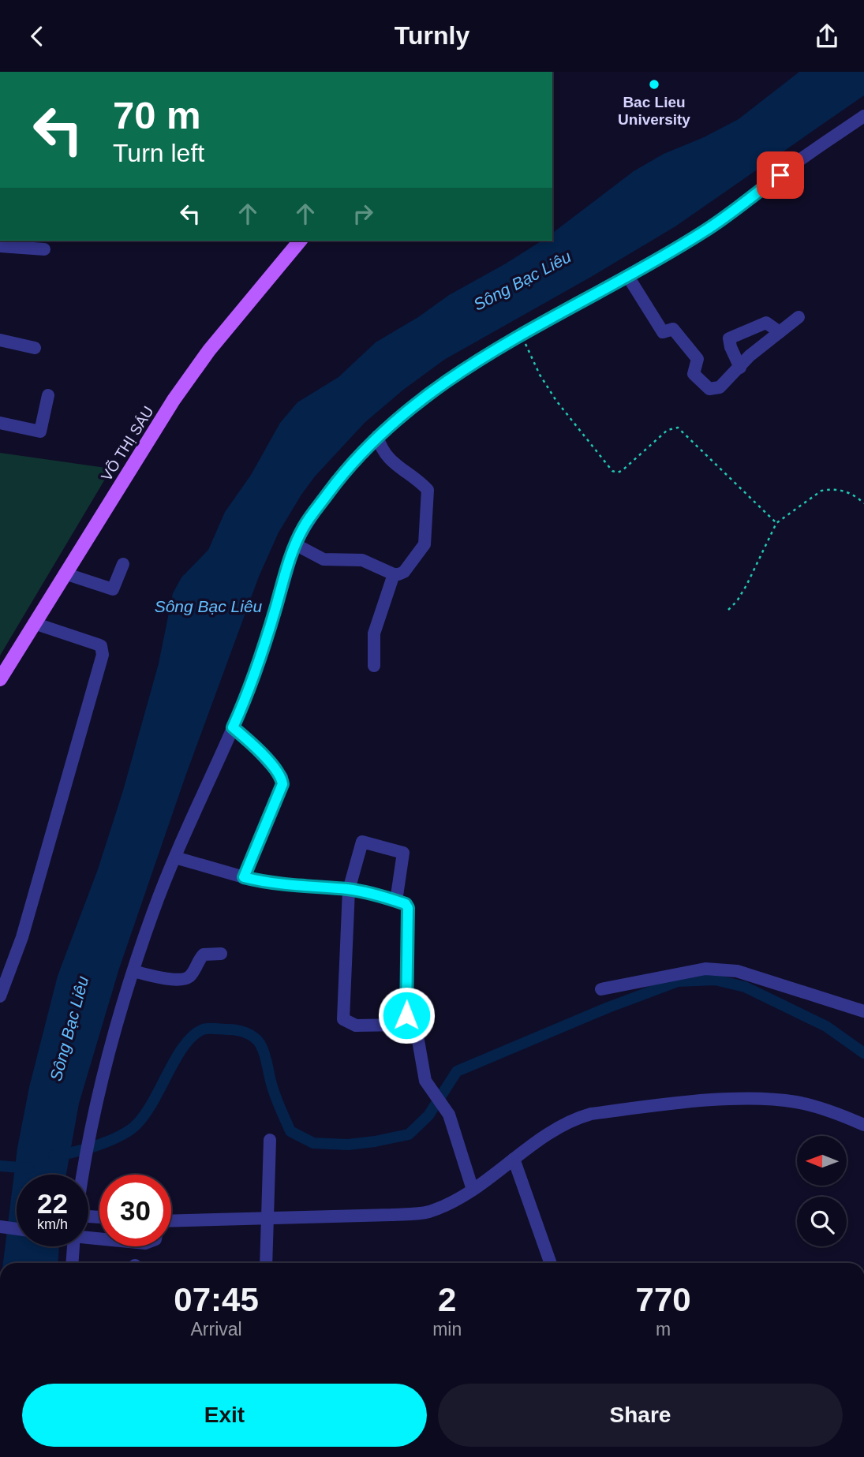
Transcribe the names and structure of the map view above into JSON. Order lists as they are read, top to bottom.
{
  "streets": {
    "main road": ["VÕ THỊ SÁU"]
  },
  "water": ["Sông Bạc Liêu"],
  "places": ["Bac Lieu University"],
  "north": "left",
  "page": {
    "header": "Turnly",
    "turn": ["70 m", "Turn left"],
    "speed": "22 km/h",
    "limit": "30",
    "eta": [
      "07:45",
      "Arrival",
      "2",
      "min",
      "770",
      "m"
    ],
    "buttons": ["Exit", "Share"]
  }
}
